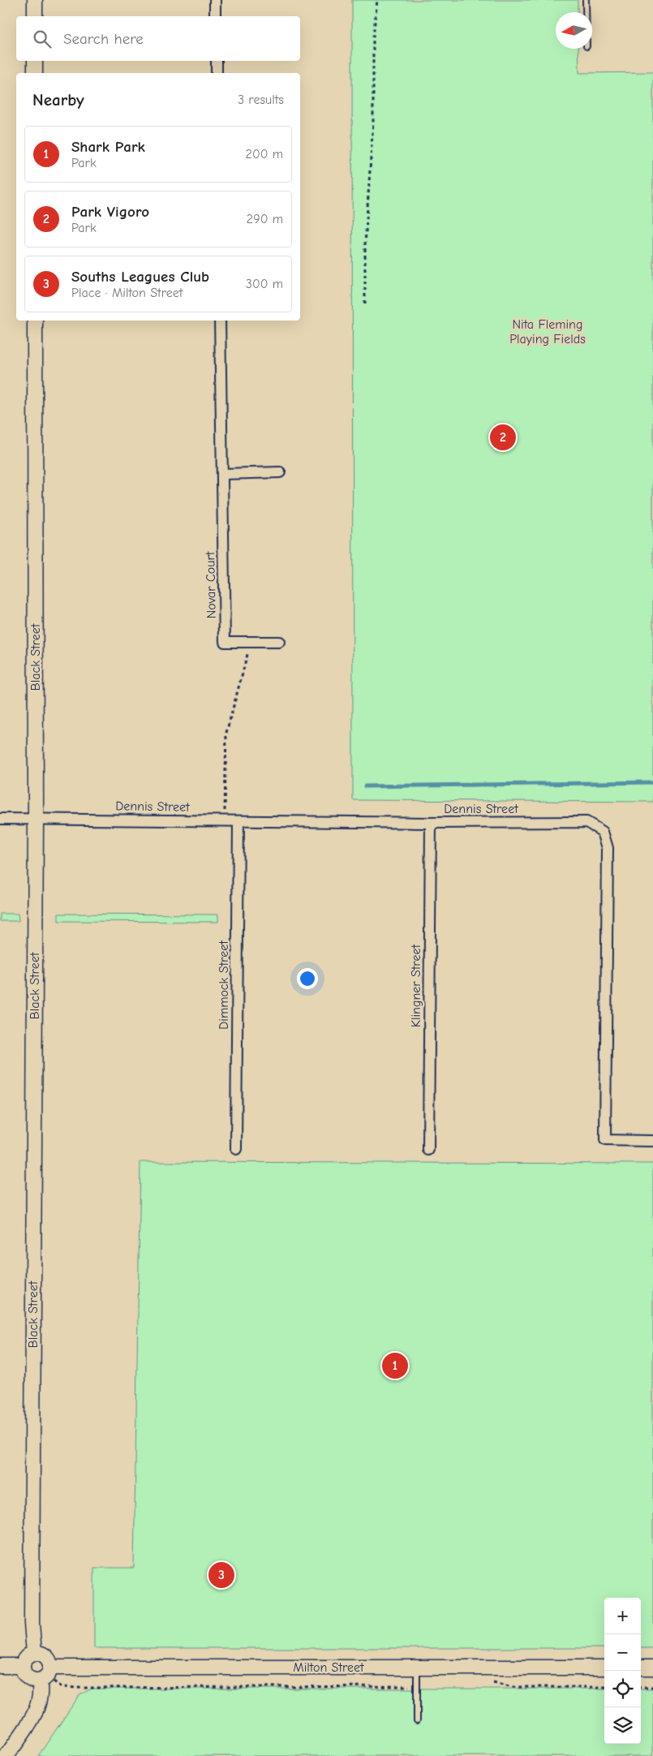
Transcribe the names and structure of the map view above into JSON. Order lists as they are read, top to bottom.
{
  "streets": {
    "street": [
      "Novar Court",
      "Black Street",
      "Dennis Street",
      "Dimmock Street",
      "Klingner Street",
      "Milton Street"
    ]
  },
  "crossings": [
    ["Black Street", "Dennis Street"],
    ["Black Street", "Milton Street"],
    ["Dennis Street", "Dimmock Street"],
    ["Dennis Street", "Klingner Street"]
  ],
  "parks": ["Nita Fleming Playing Fields"],
  "north": "left",
  "page": {
    "search": "Search here",
    "heading": ["Nearby", "3 results"],
    "list": [
      {
        "mark": "1",
        "name": "Shark Park",
        "note": "Park",
        "value": "200 m"
      },
      {
        "mark": "2",
        "name": "Park Vigoro",
        "note": "Park",
        "value": "290 m"
      },
      {
        "mark": "3",
        "name": "Souths Leagues Club",
        "note": "Place · Milton Street",
        "value": "300 m"
      }
    ],
    "pins": ["2", "1", "3"],
    "map_buttons": ["+", "−"]
  }
}
